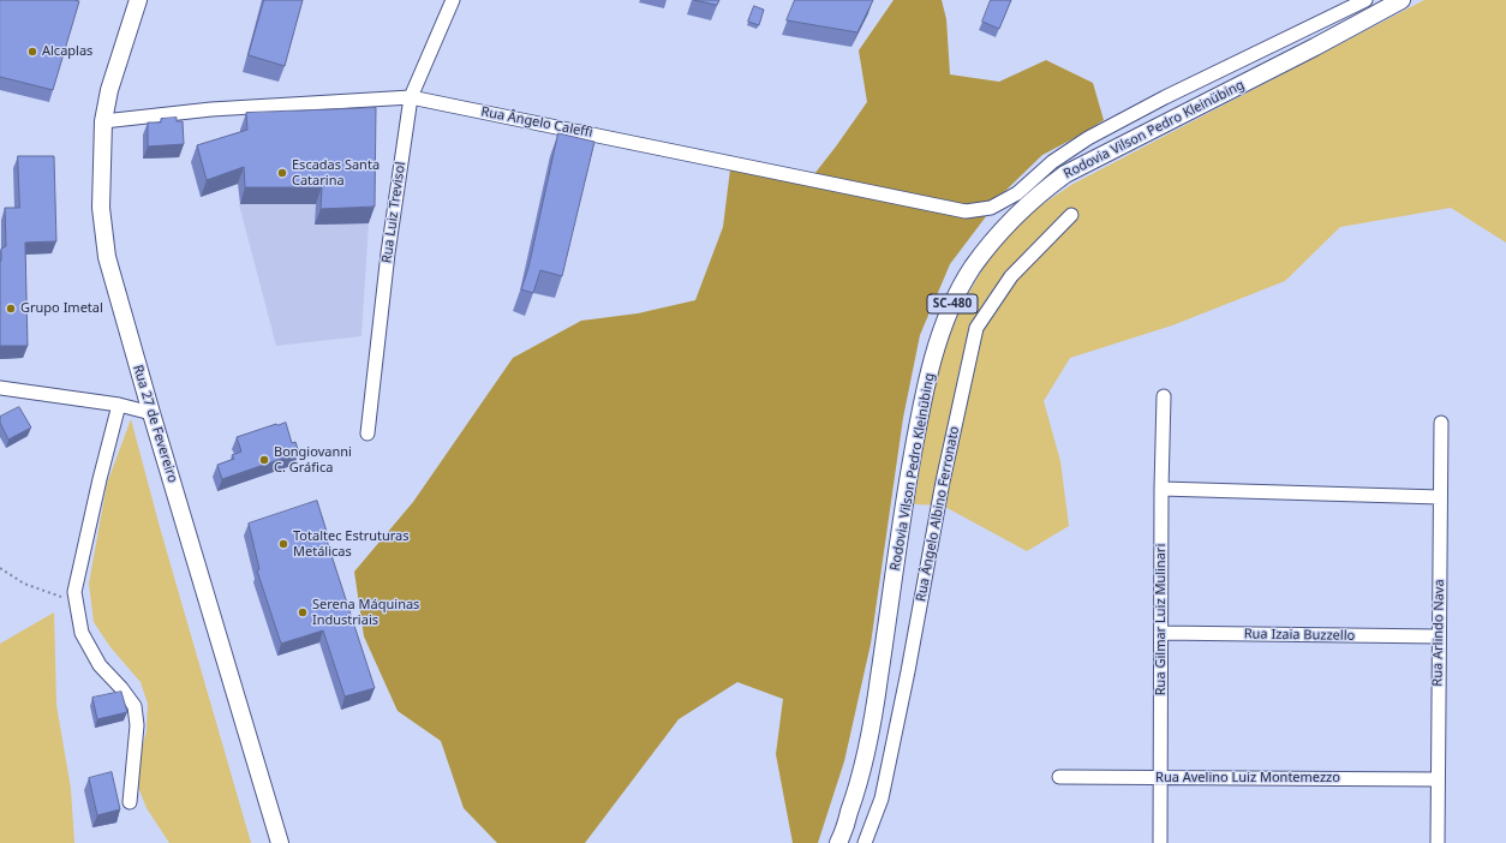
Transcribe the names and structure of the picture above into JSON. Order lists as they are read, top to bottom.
{
  "streets": {
    "main road": ["Rodovia Vilson Pedro Kleinübing", "SC-480", "Rua 27 de Fevereiro"],
    "street": [
      "Rua Ângelo Caleffi",
      "Rua Luiz Trevisol",
      "Rua Ângelo Albino Ferronato",
      "Rua Gilmar Luiz Mulinari",
      "Rua Arlindo Nava",
      "Rua Izaia Buzzello",
      "Rua Avelino Luiz Montemezzo"
    ]
  },
  "crossings": [
    ["Rua Ângelo Caleffi", "Rua Luiz Trevisol"],
    ["Rua Ângelo Caleffi", "Rua 27 de Fevereiro"],
    ["Rua Gilmar Luiz Mulinari", "Rua Izaia Buzzello"],
    ["Rua Gilmar Luiz Mulinari", "Rua Avelino Luiz Montemezzo"],
    ["Rua Arlindo Nava", "Rua Izaia Buzzello"],
    ["Rua Arlindo Nava", "Rua Avelino Luiz Montemezzo"]
  ],
  "places": [
    "Alcaplas",
    "Escadas Santa Catarina",
    "Grupo Imetal",
    "Bongiovanni C. Gráfica",
    "Totaltec Estruturas Metálicas",
    "Serena Máquinas Industriais"
  ]
}
